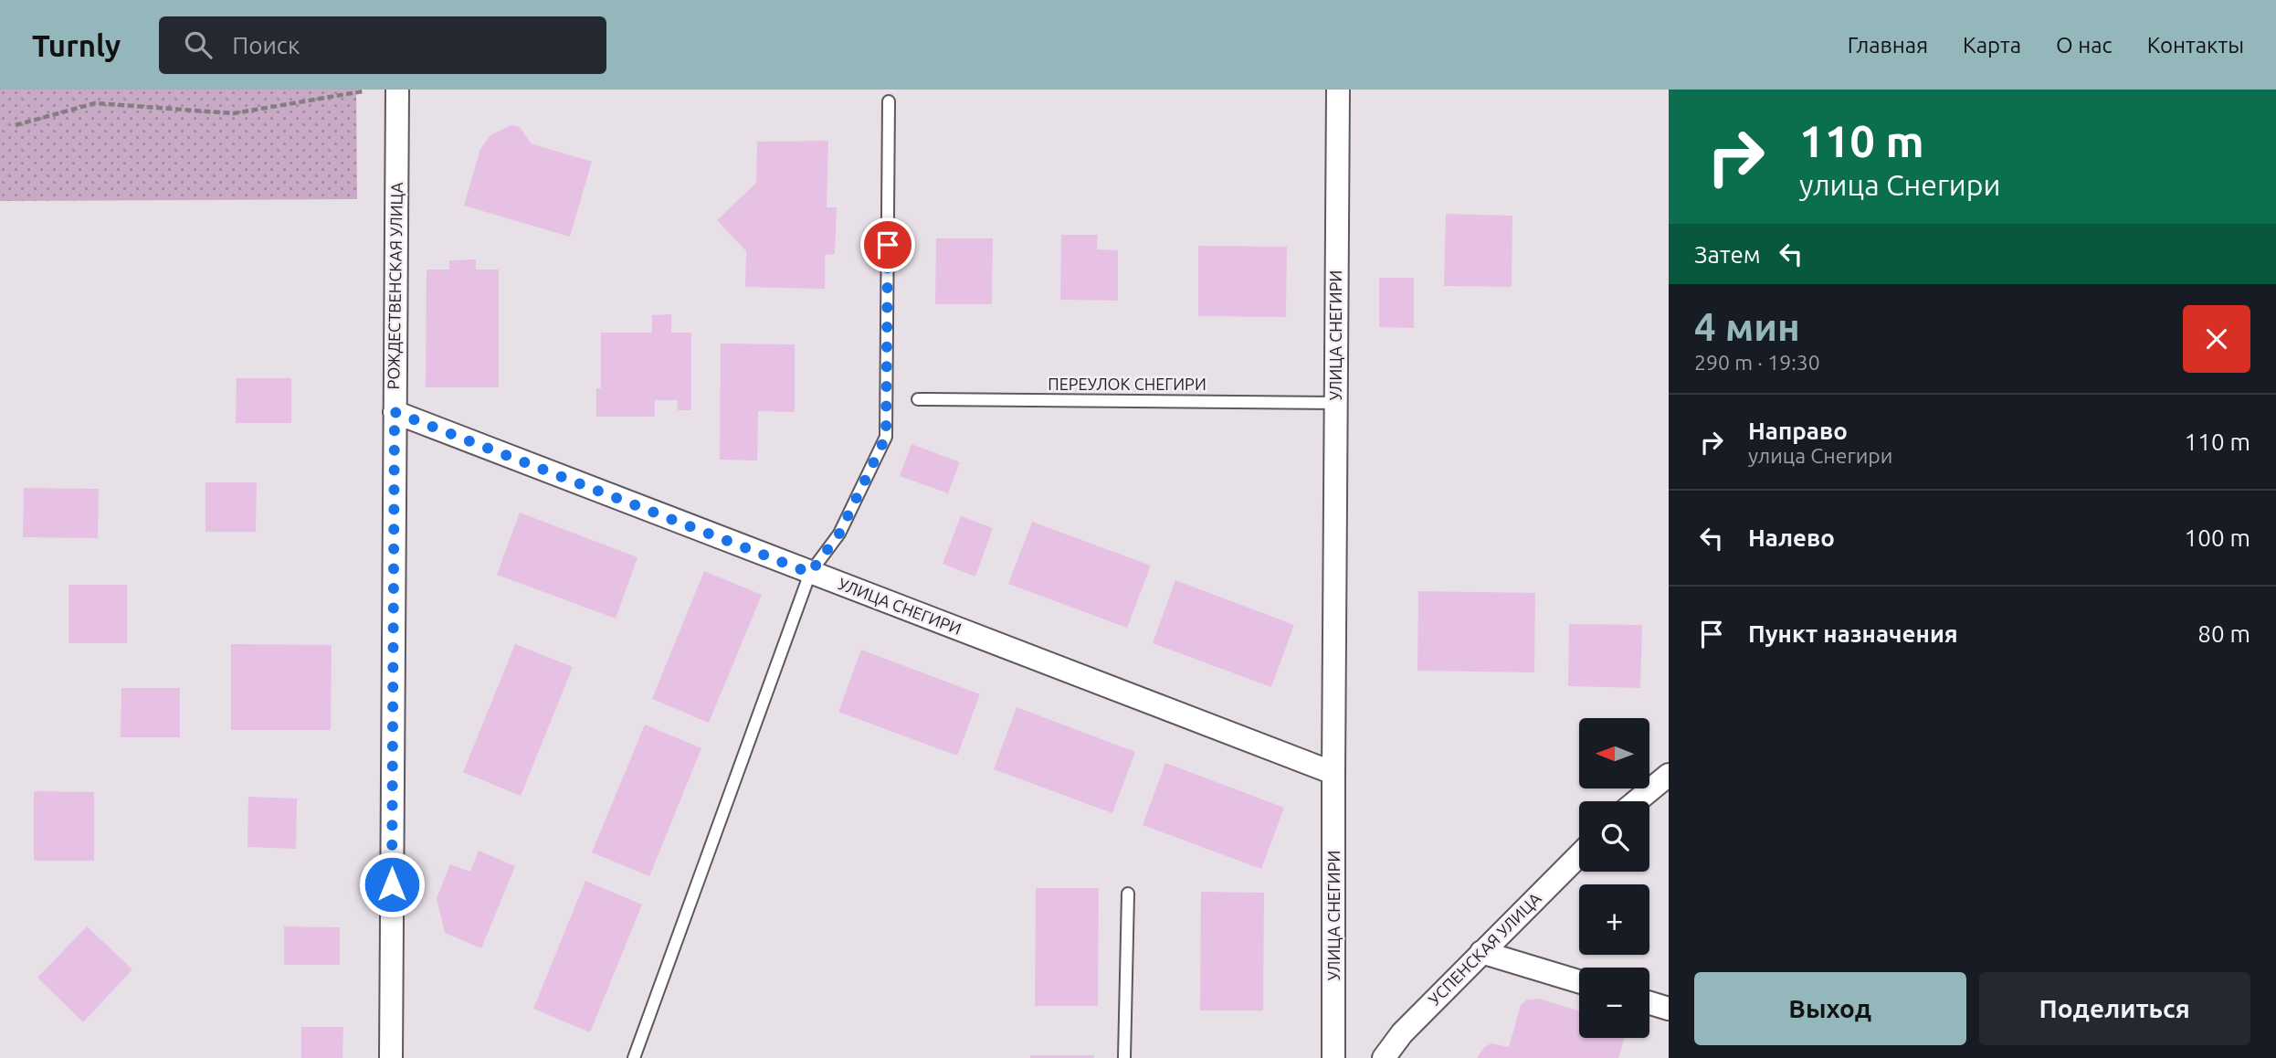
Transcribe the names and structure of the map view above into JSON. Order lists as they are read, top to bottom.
{
  "streets": {
    "street": ["РОЖДЕСТВЕНСКАЯ УЛИЦА", "УЛИЦА СНЕГИРИ", "УСПЕНСКАЯ УЛИЦА"],
    "lane": ["ПЕРЕУЛОК СНЕГИРИ"]
  },
  "crossings": [
    ["РОЖДЕСТВЕНСКАЯ УЛИЦА", "УЛИЦА СНЕГИРИ"],
    ["УЛИЦА СНЕГИРИ", "ПЕРЕУЛОК СНЕГИРИ"]
  ],
  "north": "left",
  "page": {
    "header": "Turnly",
    "search": "Поиск",
    "nav": [
      "Главная",
      "Карта",
      "О нас",
      "Контакты"
    ],
    "turn": ["110 m", "улица Снегири"],
    "then": "Затем",
    "heading": ["4 мин", "290 m · 19:30"],
    "list": [
      {
        "name": "Направо",
        "note": "улица Снегири",
        "value": "110 m"
      },
      {
        "name": "Налево",
        "value": "100 m"
      },
      {
        "name": "Пункт назначения",
        "value": "80 m"
      }
    ],
    "map_buttons": ["+", "−"],
    "buttons": ["Выход", "Поделиться"]
  }
}
